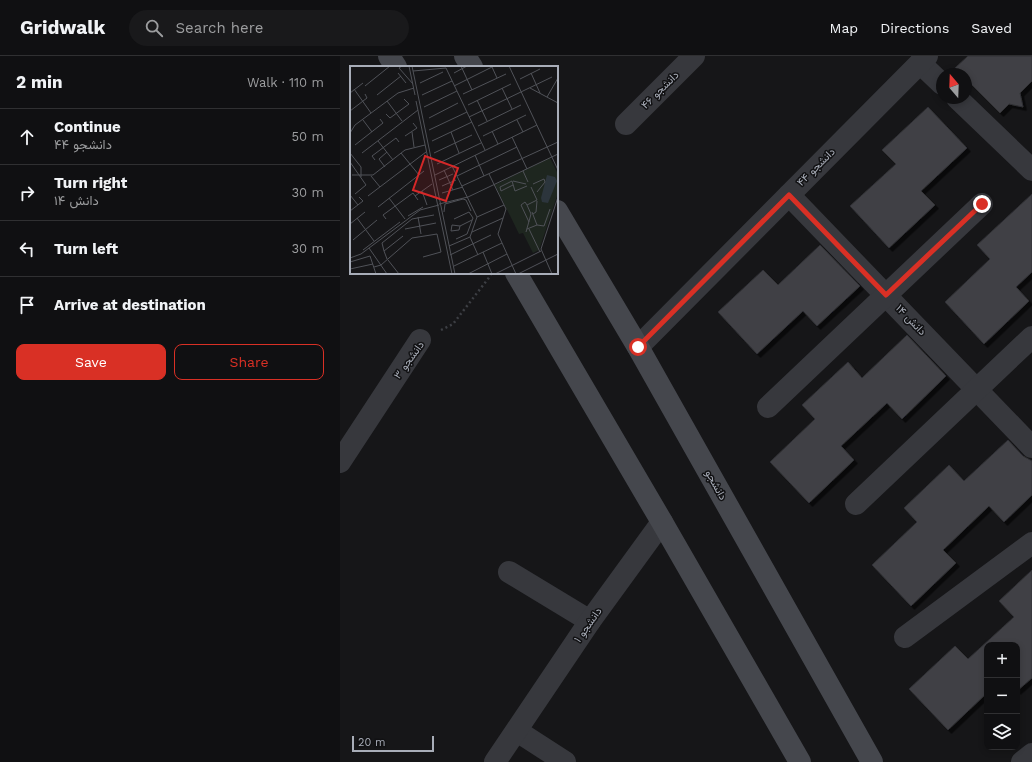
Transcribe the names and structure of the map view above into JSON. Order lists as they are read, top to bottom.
{
  "streets": {
    "main road": ["دانشجو"],
    "street": [
      "دانشجو ۴۶",
      "دانشجو ۴۴",
      "دانش ۱۴",
      "دانشجو ۳",
      "دانشجو ۱"
    ]
  },
  "crossings": [
    ["دانشجو ۴۴", "دانش ۱۴"],
    ["دانشجو ۴۴", "دانشجو"]
  ],
  "scale_bar": "20 m",
  "north": "top",
  "page": {
    "header": "Gridwalk",
    "search": "Search here",
    "nav": ["Map", "Directions", "Saved"],
    "heading": ["2 min", "Walk · 110 m"],
    "list": [
      ["Continue", "دانشجو ۴۴", "50 m"],
      ["Turn right", "دانش ۱۴", "30 m"],
      ["Turn left", "30 m"],
      "Arrive at destination"
    ],
    "buttons": ["Save", "Share"],
    "map_buttons": ["+", "−"],
    "scale": "20 m"
  }
}
